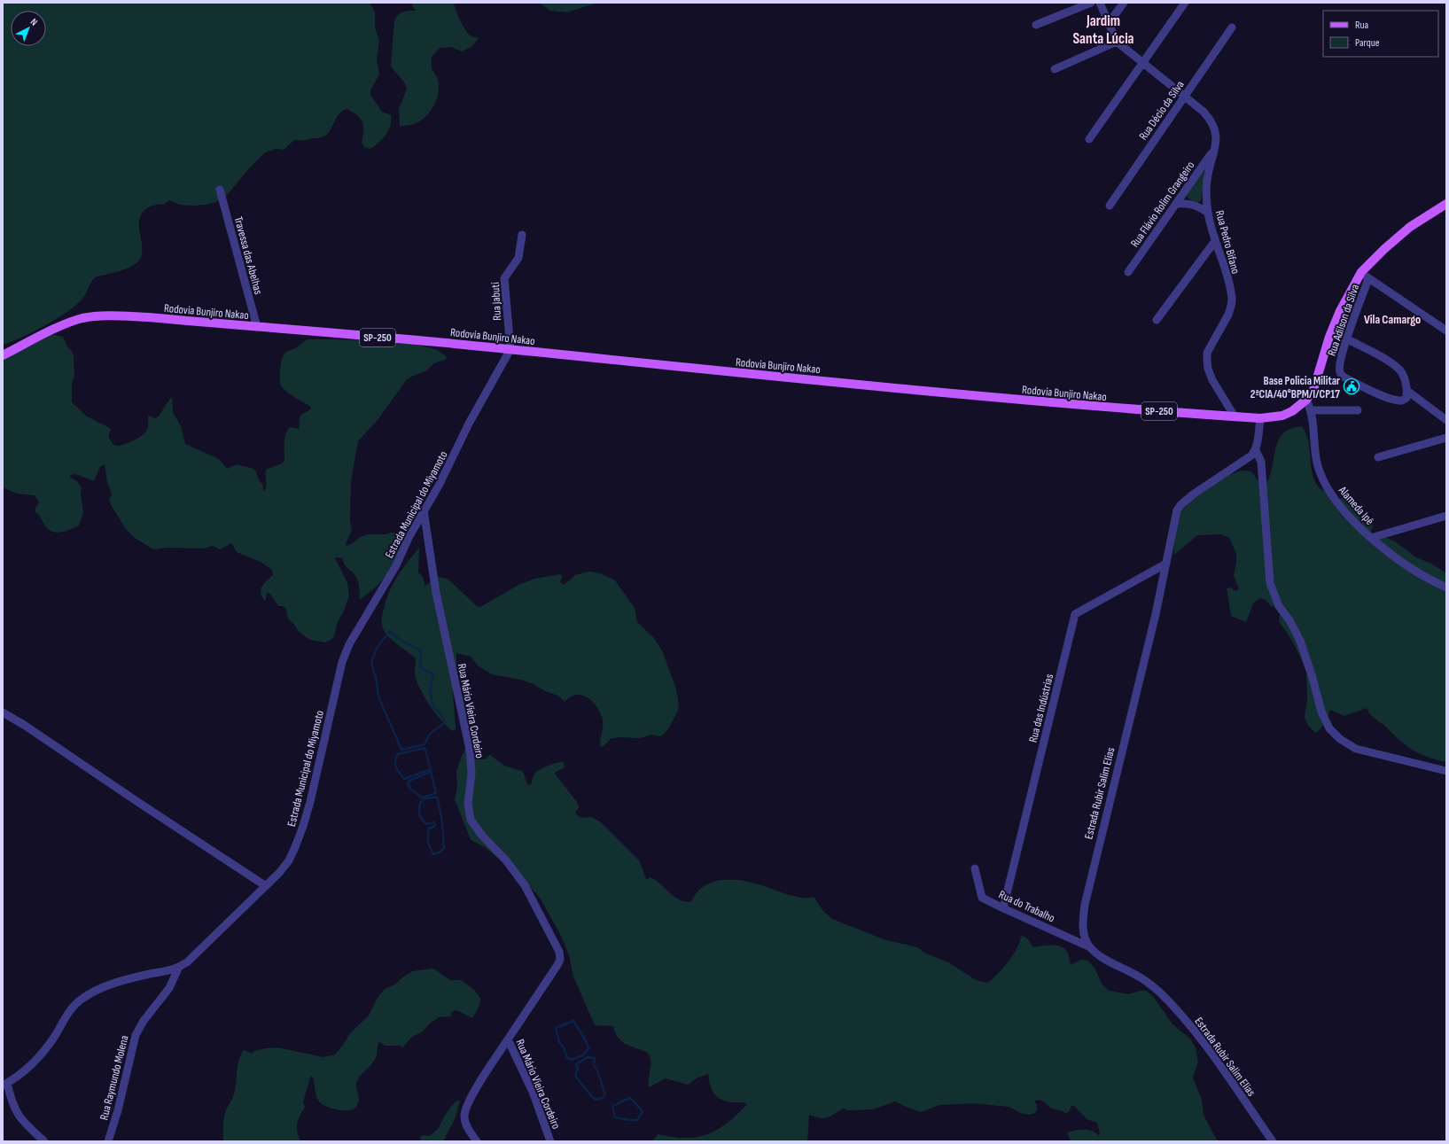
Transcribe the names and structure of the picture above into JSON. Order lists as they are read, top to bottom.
{
  "streets": {
    "main road": ["Rodovia Bunjiro Nakao", "SP-250"],
    "street": [
      "Rua Décio da Silva",
      "Rua Flávio Rolim Grangeiro",
      "Rua Pedro Bifano",
      "Travessa das Abelhas",
      "Rua Jabuti",
      "Rua Adilson da Silva",
      "Estrada Municipal do Miyamoto",
      "Alameda Ipê",
      "Rua das Indústrias",
      "Rua Mário Vieira Cordeiro",
      "Estrada Rubir Salim Elias",
      "Rua do Trabalho",
      "Rua Raymundo Molena"
    ]
  },
  "crossings": [
    ["Rua Décio da Silva", "Rua Pedro Bifano"],
    ["Rua Flávio Rolim Grangeiro", "Rua Pedro Bifano"],
    ["Rua Pedro Bifano", "Rodovia Bunjiro Nakao"],
    ["Travessa das Abelhas", "Rodovia Bunjiro Nakao"],
    ["Rua Jabuti", "Rodovia Bunjiro Nakao"],
    ["Rua Jabuti", "Estrada Municipal do Miyamoto"],
    ["Rodovia Bunjiro Nakao", "Estrada Municipal do Miyamoto"],
    ["Rodovia Bunjiro Nakao", "Alameda Ipê"],
    ["Estrada Municipal do Miyamoto", "Rua Mário Vieira Cordeiro"],
    ["Estrada Municipal do Miyamoto", "Rua Raymundo Molena"],
    ["Rua das Indústrias", "Estrada Rubir Salim Elias"],
    ["Rua das Indústrias", "Rua do Trabalho"],
    ["Estrada Rubir Salim Elias", "Rua do Trabalho"]
  ],
  "districts": ["Jardim Santa Lúcia", "Vila Camargo"],
  "places": {
    "public building": ["Base Policia Militar 2ªCIA/40°BPM/I/CP17"]
  },
  "legend": ["Rua", "Parque"],
  "north": "top right"
}
